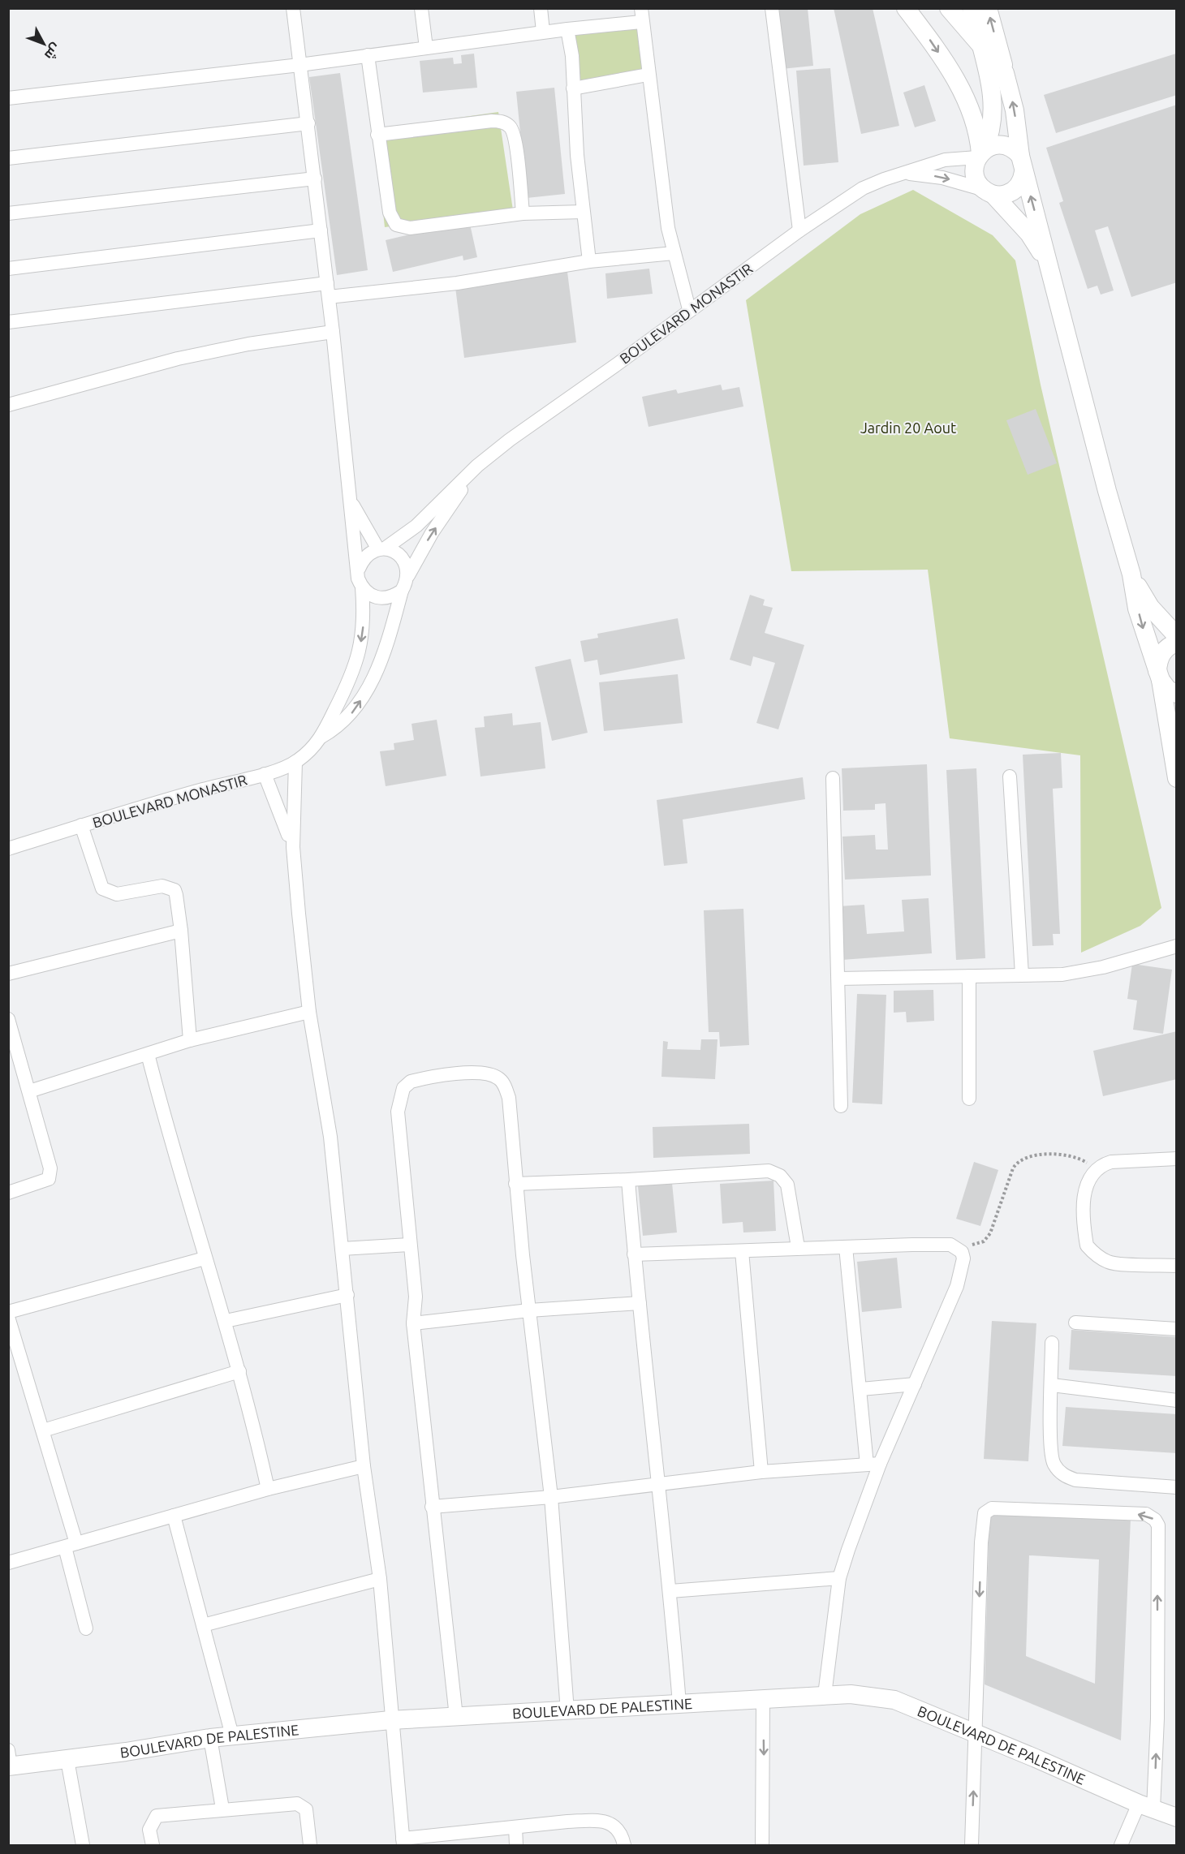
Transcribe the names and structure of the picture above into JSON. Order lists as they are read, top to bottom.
{
  "streets": {
    "street": ["BOULEVARD MONASTIR", "BOULEVARD DE PALESTINE"]
  },
  "parks": ["Jardin 20 Aout"],
  "north": "bottom right"
}
